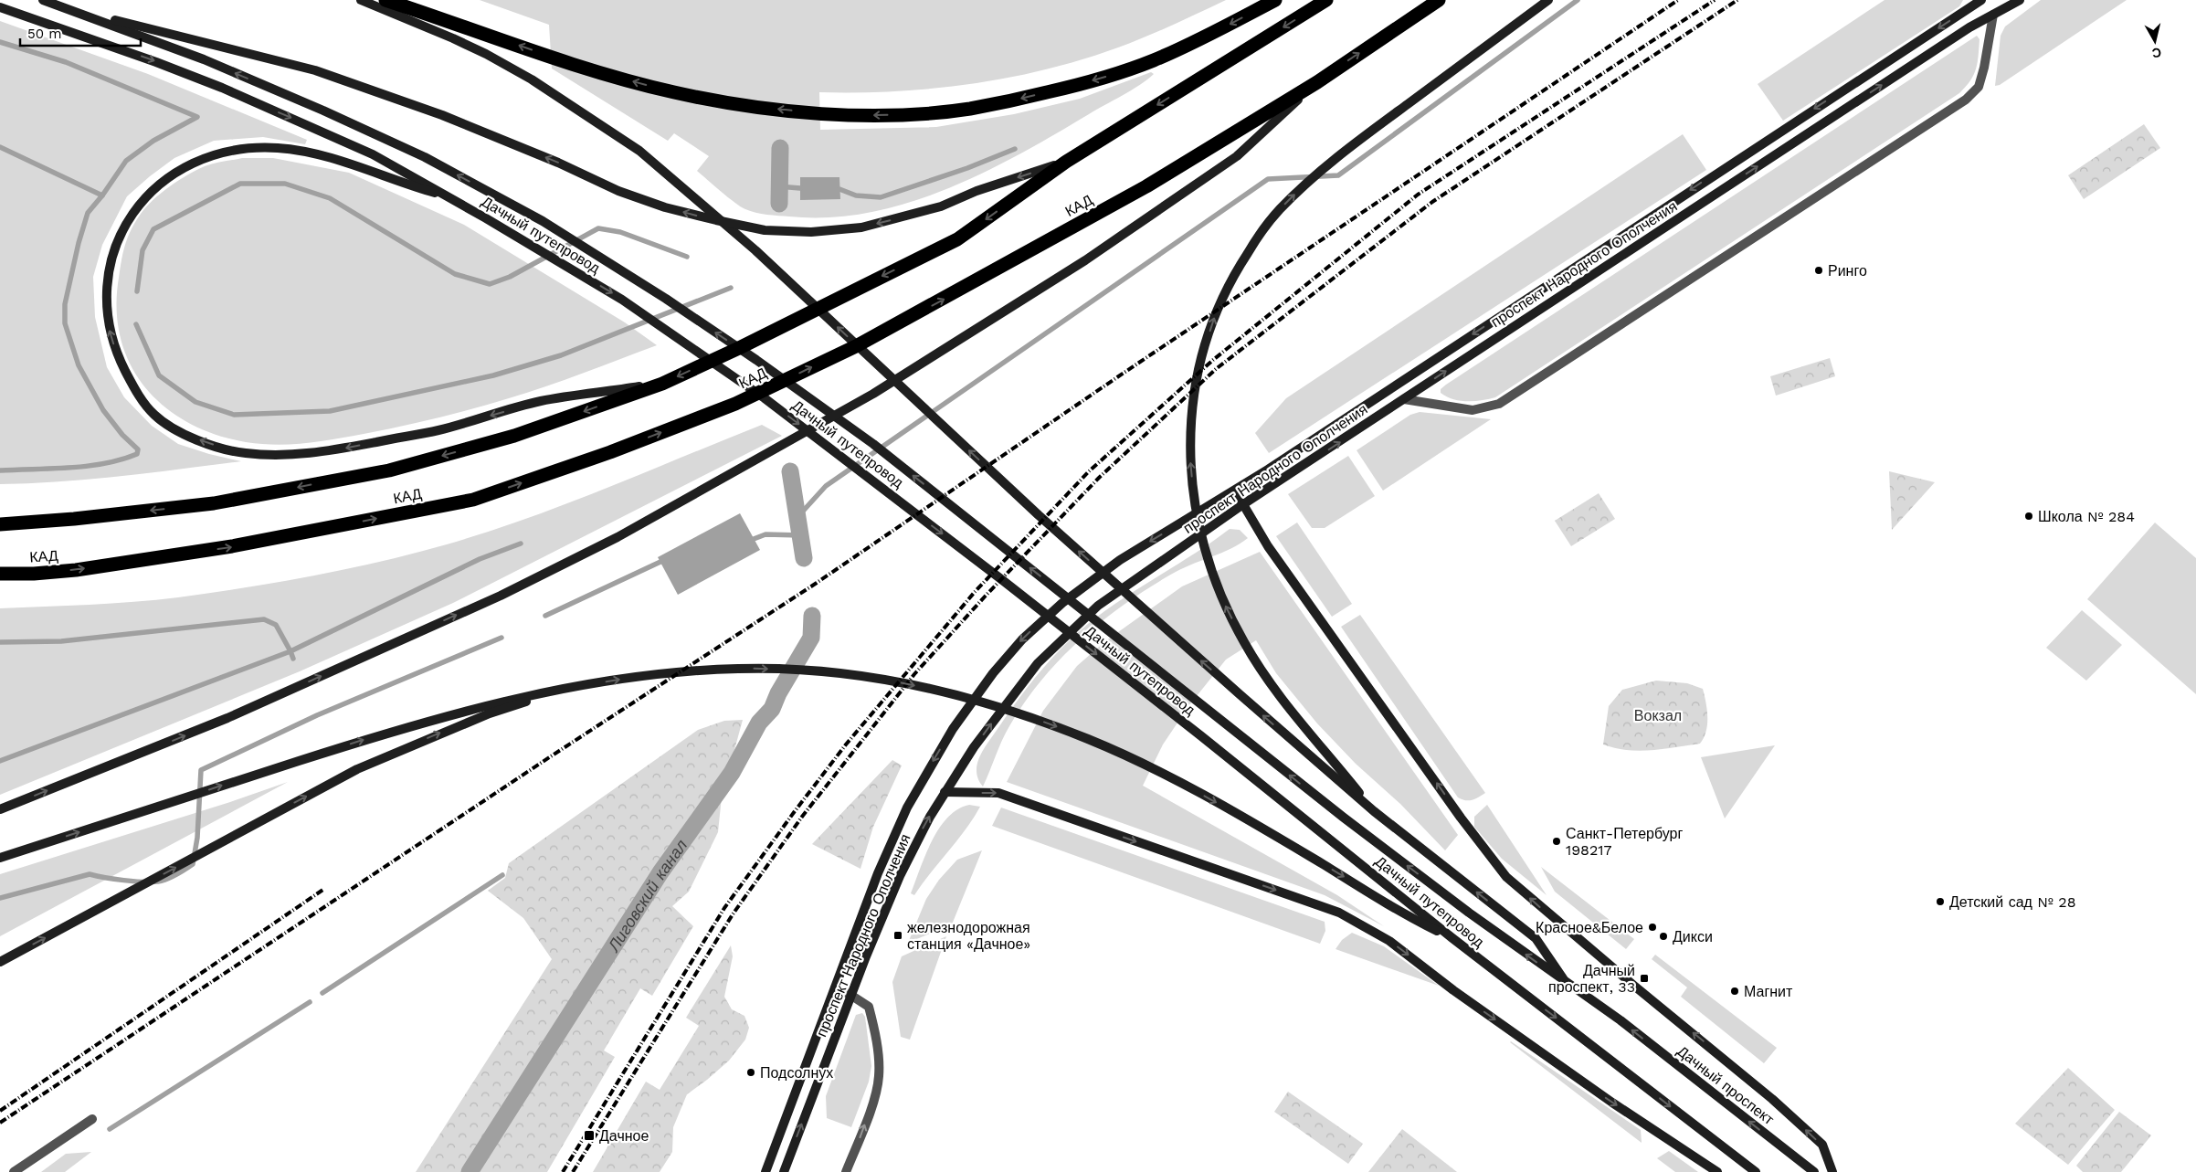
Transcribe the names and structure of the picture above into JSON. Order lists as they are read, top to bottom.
{
  "streets": {
    "highway": ["КАД"],
    "main road": ["Дачный путепровод", "проспект Народного Ополчения", "Дачный проспект"]
  },
  "crossings": [
    ["Дачный путепровод", "Дачный проспект"]
  ],
  "water": ["Лиговский канал"],
  "parks": ["Вокзал"],
  "places": {
    "other": [
      "Ринго",
      "Школа № 284",
      "Санкт-Петербург 198217",
      "Детский сад № 28",
      "Красное&Белое",
      "Дикси",
      "Магнит",
      "Подсолнух"
    ],
    "transit": ["железнодорожная станция «Дачное»", "Дачный проспект, 33", "Дачное"]
  },
  "scale_bar": "50 m",
  "north": "bottom"
}
